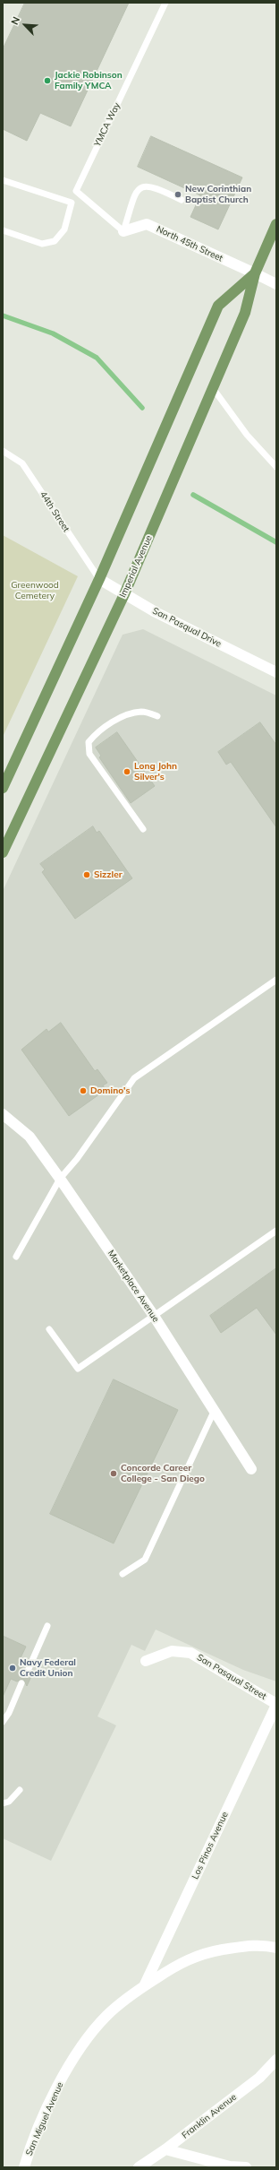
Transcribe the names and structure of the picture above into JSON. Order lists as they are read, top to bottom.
{
  "streets": {
    "main road": ["Imperial Avenue"],
    "street": [
      "North 45th Street",
      "San Pasqual Drive",
      "Marketplace Avenue",
      "San Pasqual Street",
      "Los Pinos Avenue",
      "Franklin Avenue",
      "San Miguel Avenue"
    ],
    "lane": ["YMCA Way", "44th Street"]
  },
  "crossings": [
    ["North 45th Street", "Imperial Avenue"],
    ["44th Street", "Imperial Avenue"],
    ["44th Street", "San Pasqual Drive"],
    ["Imperial Avenue", "San Pasqual Drive"],
    ["San Pasqual Street", "Los Pinos Avenue"],
    ["Los Pinos Avenue", "San Miguel Avenue"]
  ],
  "parks": ["Greenwood Cemetery"],
  "places": [
    "Jackie Robinson Family YMCA",
    "New Corinthian Baptist Church",
    "Long John Silver's",
    "Sizzler",
    "Domino's",
    "Concorde Career College - San Diego",
    "Navy Federal Credit Union"
  ],
  "north": "top left"
}
